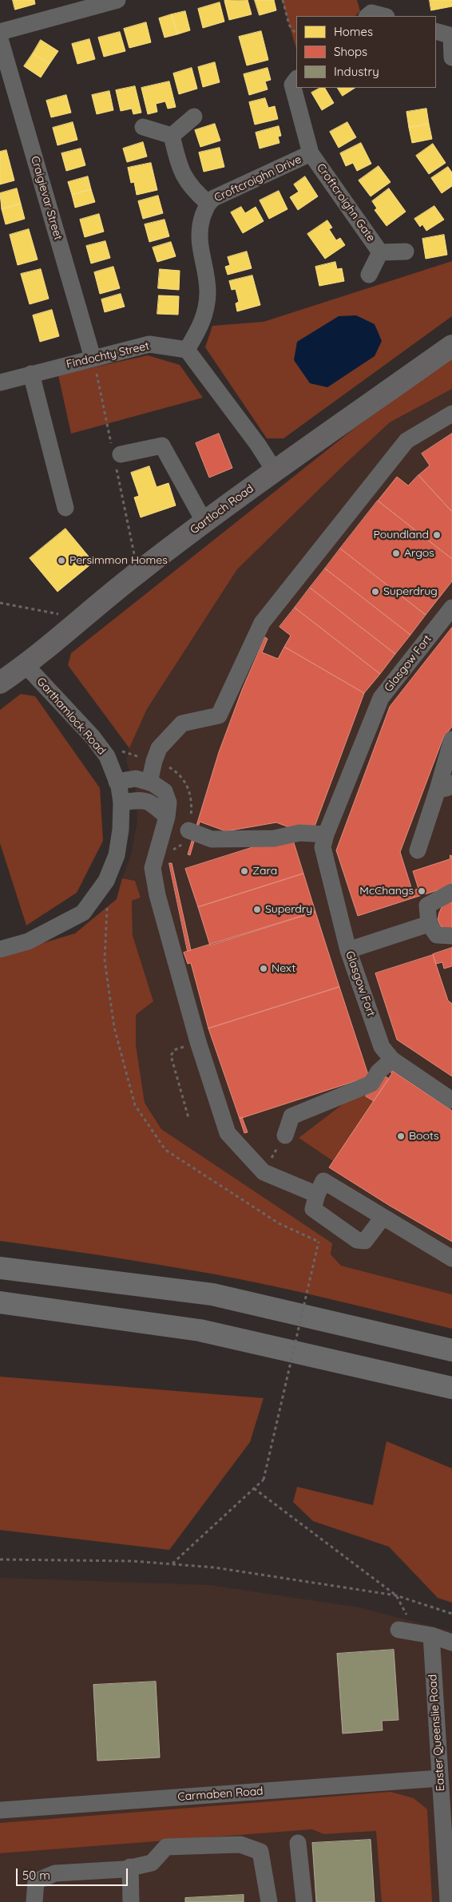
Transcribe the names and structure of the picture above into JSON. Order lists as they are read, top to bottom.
{
  "streets": {
    "main road": ["Gartloch Road"],
    "street": [
      "Croftcroighn Drive",
      "Craigievar Street",
      "Croftcroighn Gate",
      "Findochty Street",
      "Glasgow Fort",
      "Garthamlock Road",
      "Easter Queenslie Road",
      "Carmaben Road"
    ]
  },
  "crossings": [
    ["Croftcroighn Drive", "Croftcroighn Gate"],
    ["Croftcroighn Drive", "Findochty Street"],
    ["Craigievar Street", "Findochty Street"],
    ["Gartloch Road", "Garthamlock Road"],
    ["Easter Queenslie Road", "Carmaben Road"]
  ],
  "places": [
    "Poundland",
    "Argos",
    "Persimmon Homes",
    "Superdrug",
    "Zara",
    "McChangs",
    "Superdry",
    "Next",
    "Boots"
  ],
  "legend": ["Homes", "Shops", "Industry"],
  "scale_bar": "50 m"
}
